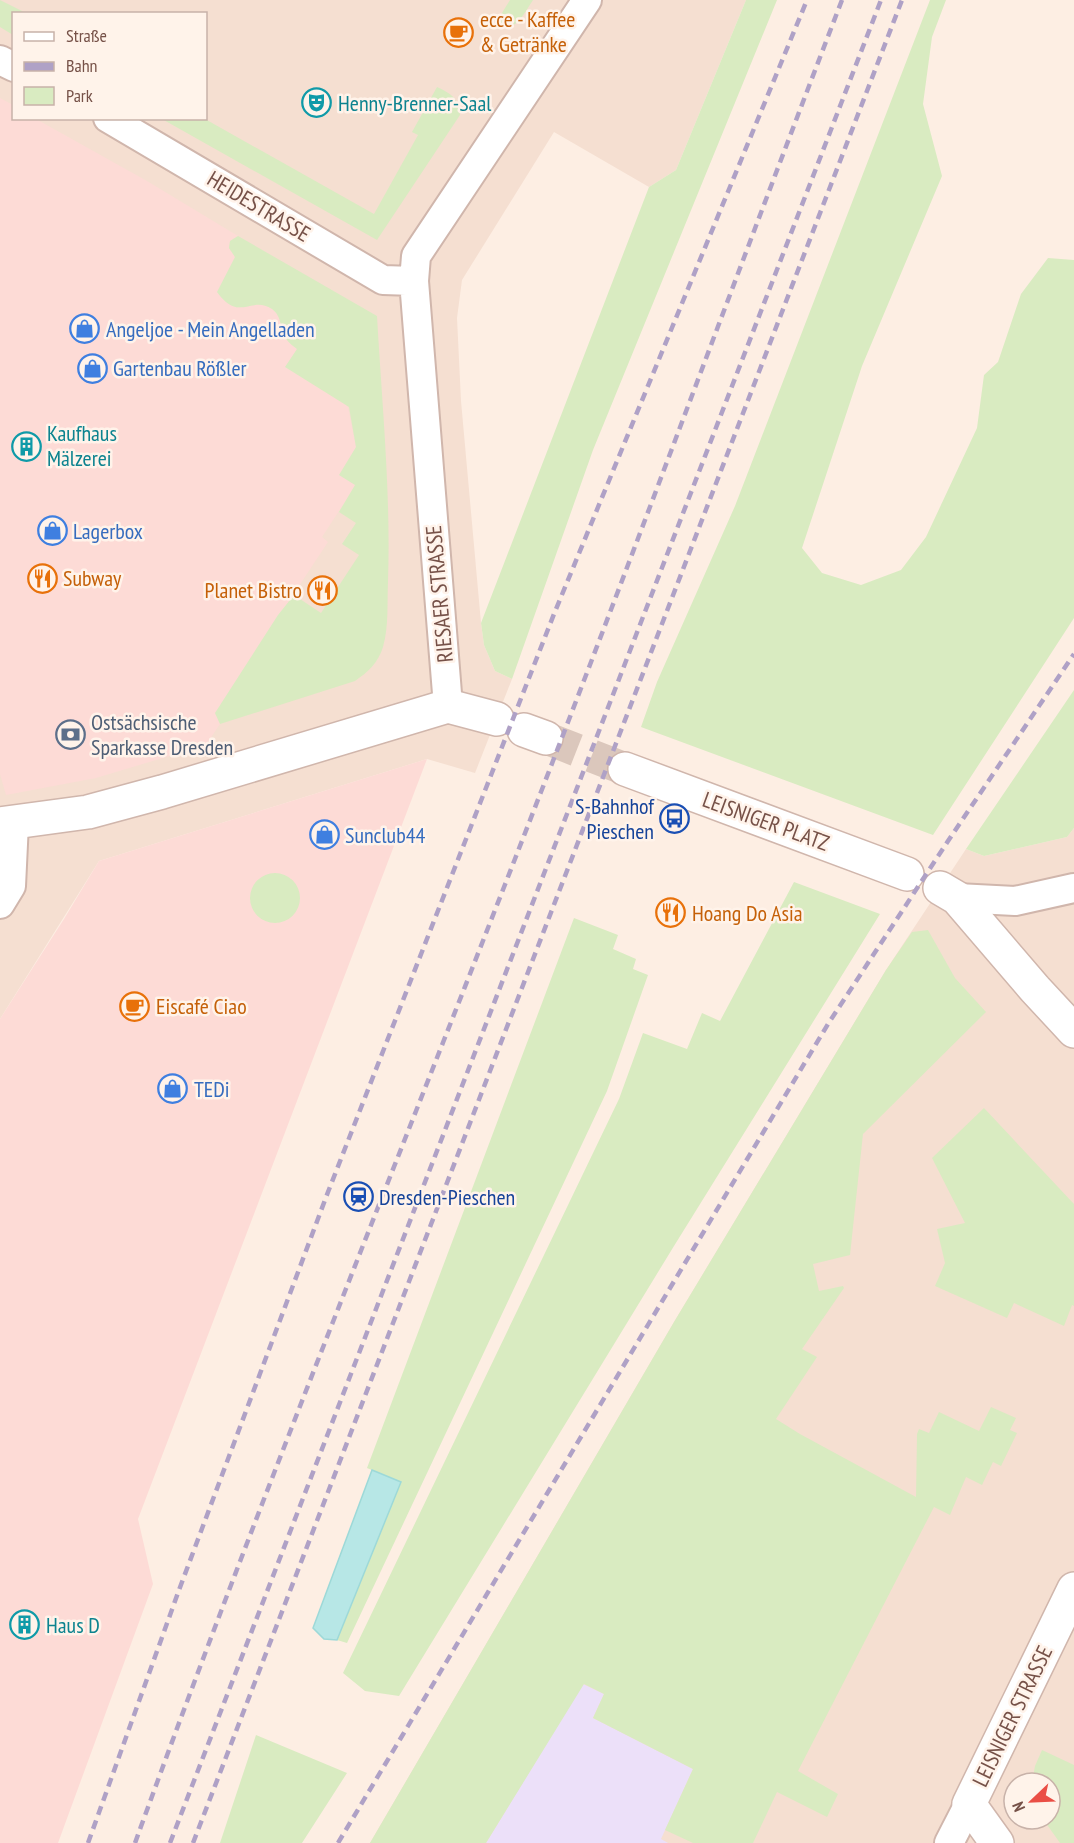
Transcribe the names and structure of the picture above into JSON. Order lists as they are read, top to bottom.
{
  "streets": {
    "street": [
      "HEIDESTRASSE",
      "RIESAER STRASSE",
      "LEISNIGER PLATZ",
      "LEISNIGER STRASSE"
    ]
  },
  "crossings": [
    ["HEIDESTRASSE", "RIESAER STRASSE"]
  ],
  "places": {
    "cafe": ["ecce - Kaffee & Getränke", "Eiscafé Ciao"],
    "theatre": ["Henny-Brenner-Saal"],
    "shop": [
      "Angeljoe - Mein Angelladen",
      "Gartenbau Rößler",
      "Lagerbox",
      "Sunclub44",
      "TEDi"
    ],
    "building": ["Kaufhaus Mälzerei", "Haus D"],
    "restaurant": ["Subway", "Planet Bistro", "Hoang Do Asia"],
    "bank": ["Ostsächsische Sparkasse Dresden"],
    "bus stop": ["S-Bahnhof Pieschen"],
    "station": ["Dresden-Pieschen"]
  },
  "legend": ["Straße", "Bahn", "Park"],
  "north": "bottom left"
}
